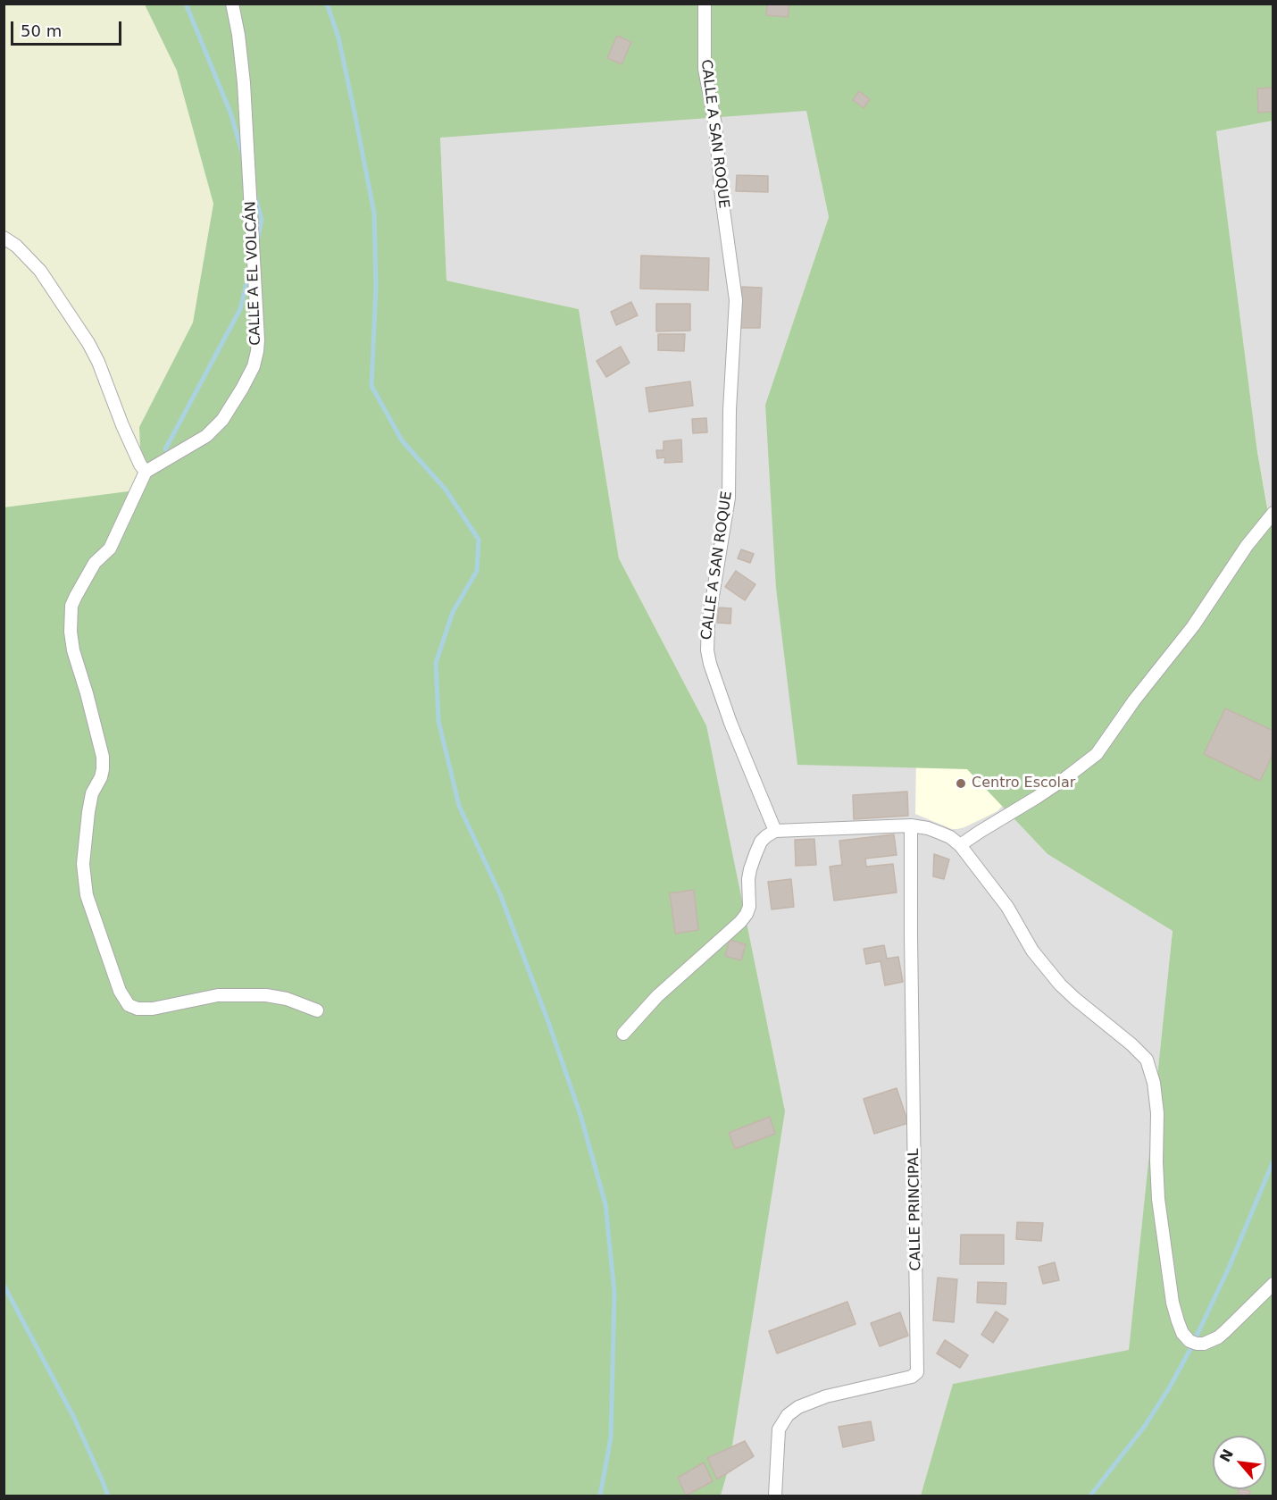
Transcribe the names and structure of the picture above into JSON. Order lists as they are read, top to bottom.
{
  "streets": {
    "street": ["CALLE A SAN ROQUE", "CALLE A EL VOLCÁN", "CALLE PRINCIPAL"]
  },
  "places": ["Centro Escolar"],
  "scale_bar": "50 m",
  "north": "top left"
}
